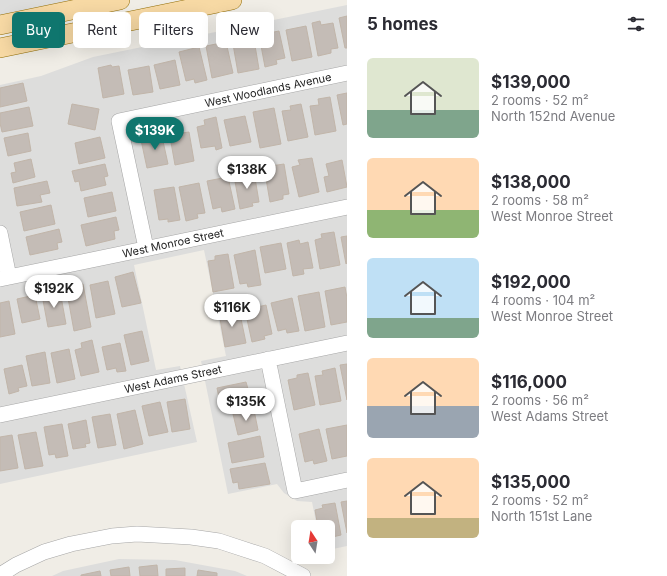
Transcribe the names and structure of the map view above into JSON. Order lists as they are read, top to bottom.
{
  "streets": {
    "street": ["West Woodlands Avenue", "West Monroe Street", "West Adams Street"]
  },
  "crossings": [
    ["West Woodlands Avenue", "West Monroe Street"]
  ],
  "north": "top",
  "page": {
    "heading": "5 homes",
    "chip": [
      "Buy",
      "Rent",
      "Filters",
      "New"
    ],
    "list": [
      {
        "name": "$139,000",
        "note": "2 rooms · 52 m² · North 152nd Avenue"
      },
      {
        "name": "$138,000",
        "note": "2 rooms · 58 m² · West Monroe Street"
      },
      {
        "name": "$192,000",
        "note": "4 rooms · 104 m² · West Monroe Street"
      },
      {
        "name": "$116,000",
        "note": "2 rooms · 56 m² · West Adams Street"
      },
      {
        "name": "$135,000",
        "note": "2 rooms · 52 m² · North 151st Lane"
      }
    ],
    "price": [
      "$139K",
      "$138K",
      "$192K",
      "$116K",
      "$135K"
    ]
  }
}
